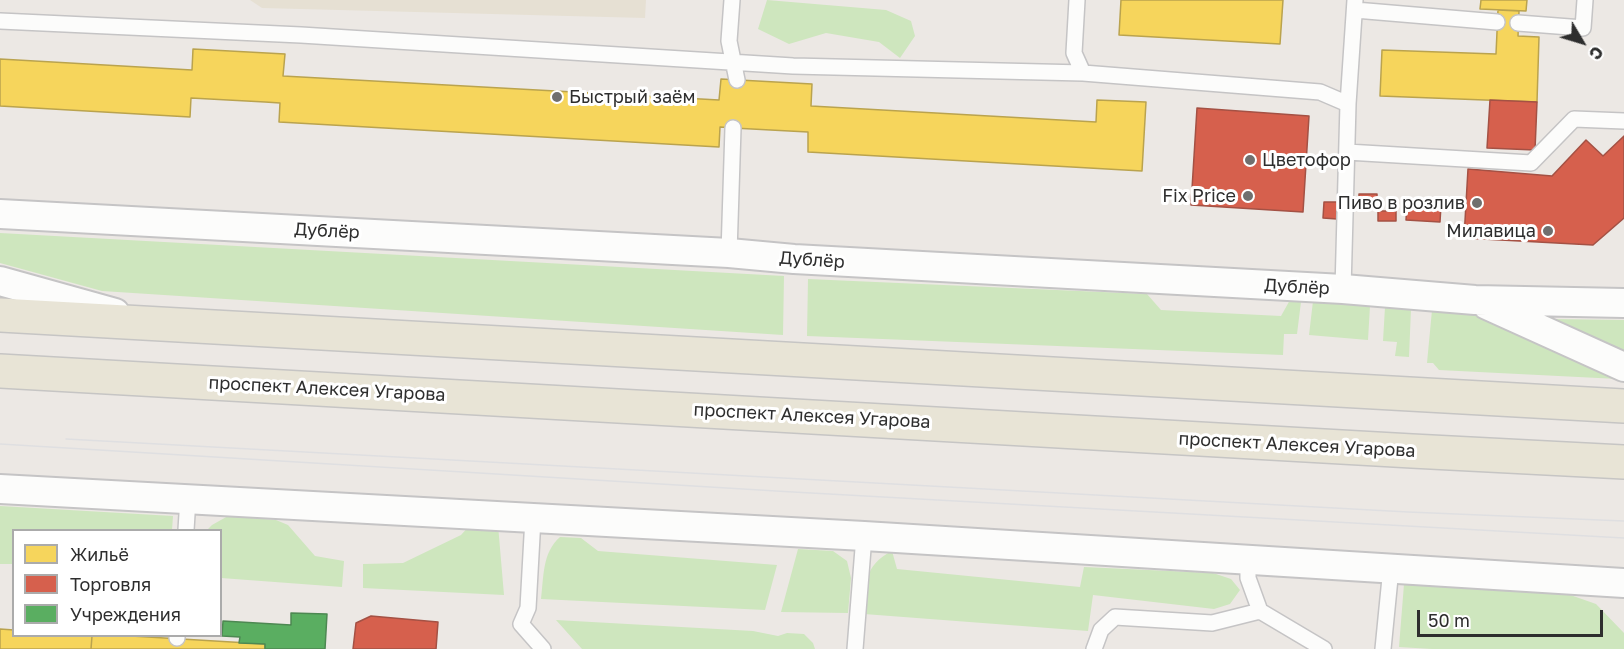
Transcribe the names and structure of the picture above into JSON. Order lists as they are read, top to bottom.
{
  "streets": {
    "main road": ["проспект Алексея Угарова"],
    "street": ["Дублёр"]
  },
  "places": [
    "Быстрый заём",
    "Цветофор",
    "Fix Price",
    "Пиво в розлив",
    "Милавица"
  ],
  "legend": ["Жильё", "Торговля", "Учреждения"],
  "scale_bar": "50 m",
  "north": "bottom right"
}
